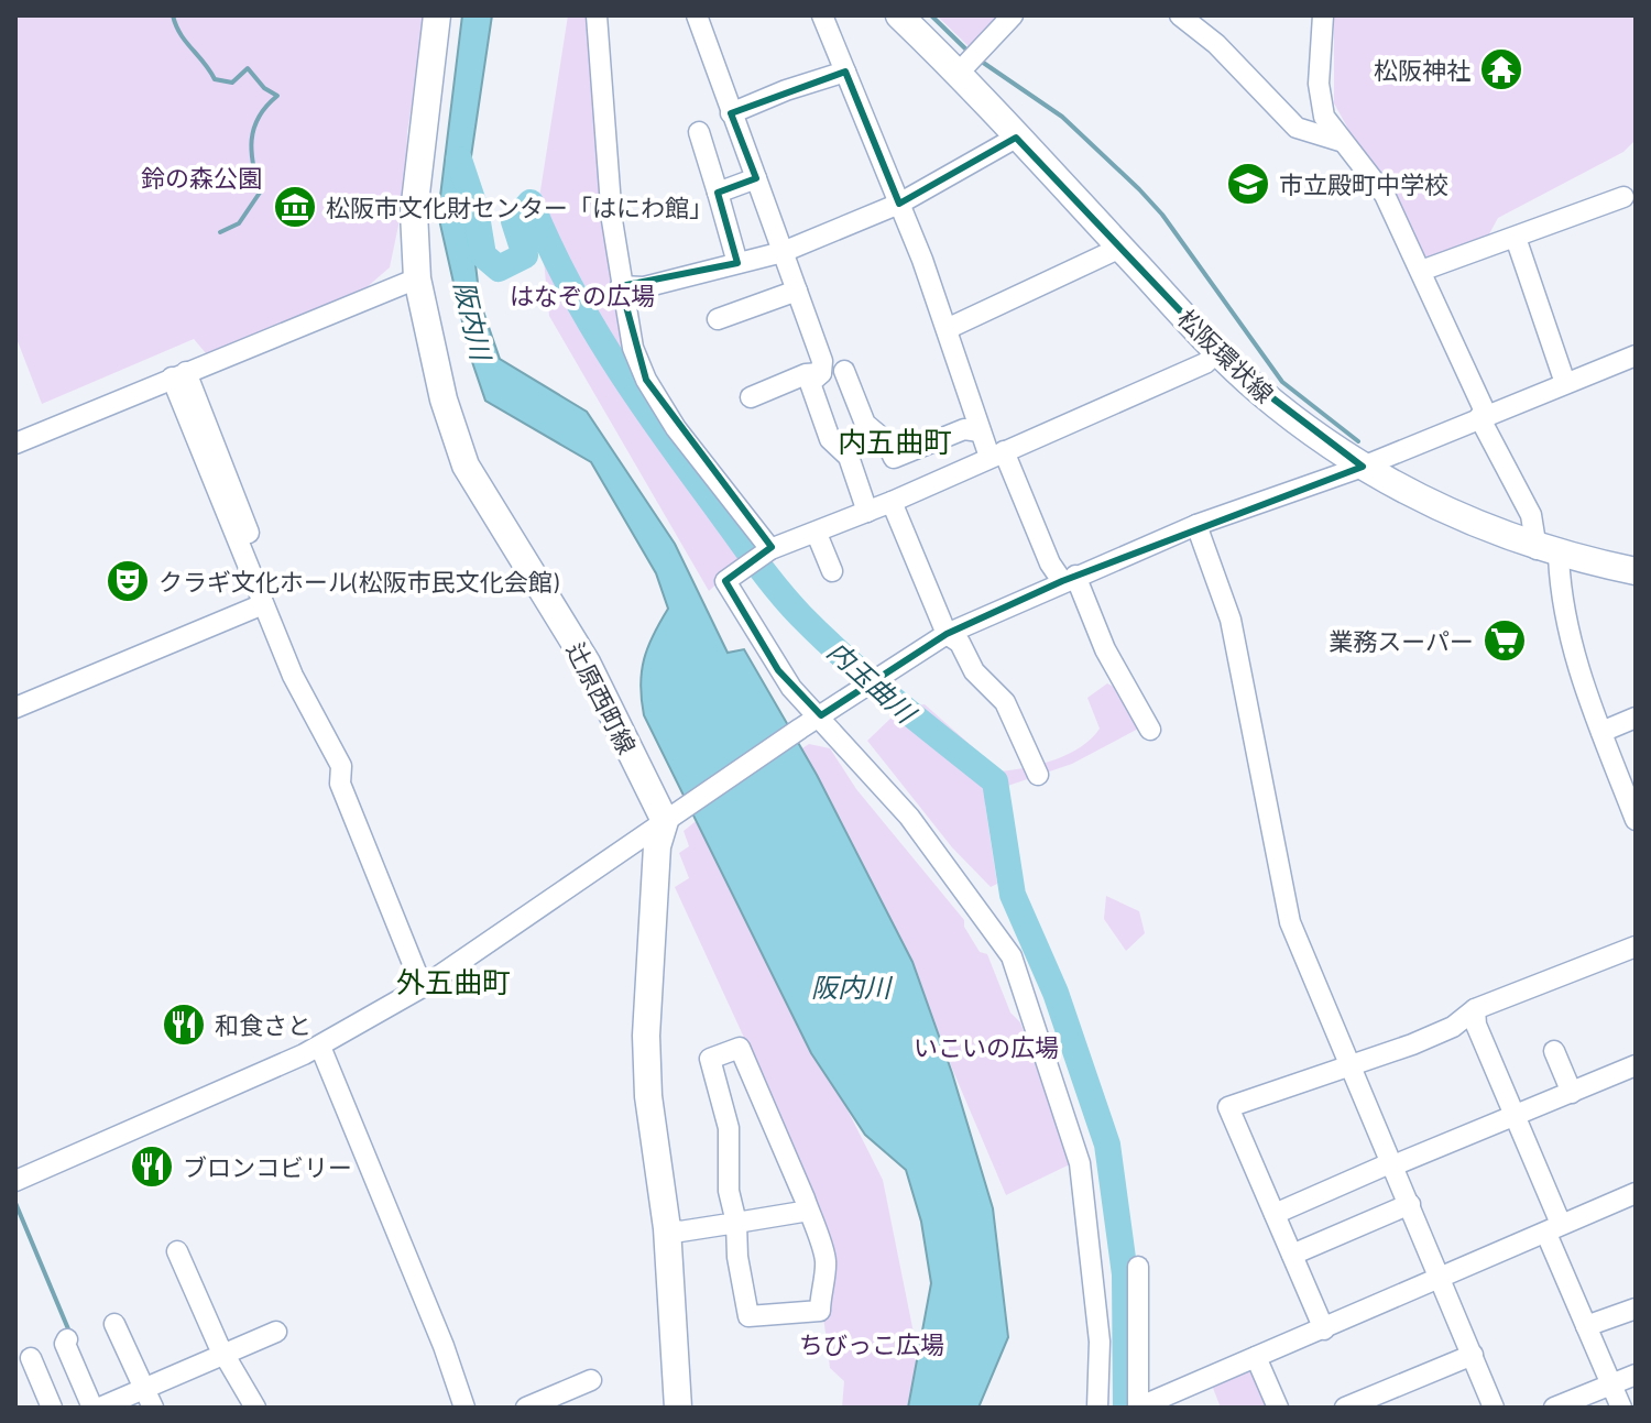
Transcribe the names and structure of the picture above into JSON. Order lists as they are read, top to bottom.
{
  "streets": {
    "main road": ["松阪環状線", "辻原西町線"]
  },
  "districts": ["内五曲町", "外五曲町"],
  "water": ["阪内川", "内玉曲川"],
  "parks": [
    "鈴の森公園",
    "はなぞの広場",
    "いこいの広場",
    "ちびっこ広場"
  ],
  "places": {
    "temple": ["松阪神社"],
    "school or university": ["市立殿町中学校"],
    "museum": ["松阪市文化財センター「はにわ館」"],
    "theatre": ["クラギ文化ホール(松阪市民文化会館)"],
    "supermarket": ["業務スーパー"],
    "restaurant": ["和食さと", "ブロンコビリー"]
  }
}
